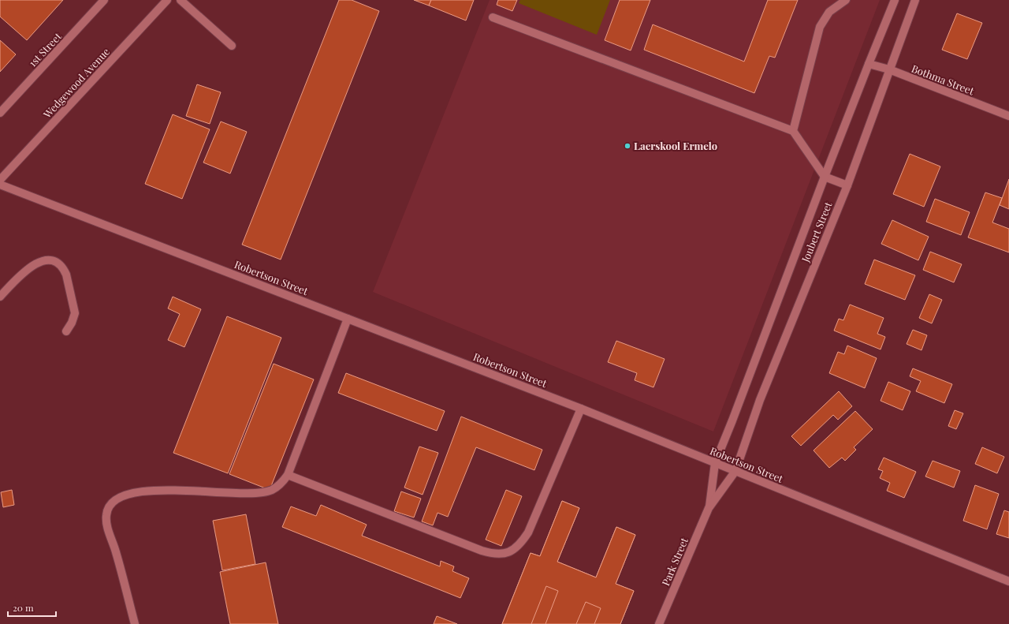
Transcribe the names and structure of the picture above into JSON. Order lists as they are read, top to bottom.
{
  "streets": {
    "street": [
      "1st Street",
      "Bothma Street",
      "Wedgewood Avenue",
      "Joubert Street",
      "Robertson Street",
      "Park Street"
    ]
  },
  "crossings": [
    ["Bothma Street", "Joubert Street"],
    ["Joubert Street", "Robertson Street"],
    ["Joubert Street", "Park Street"],
    ["Robertson Street", "Park Street"]
  ],
  "places": ["Laerskool Ermelo"],
  "scale_bar": "20 m"
}
